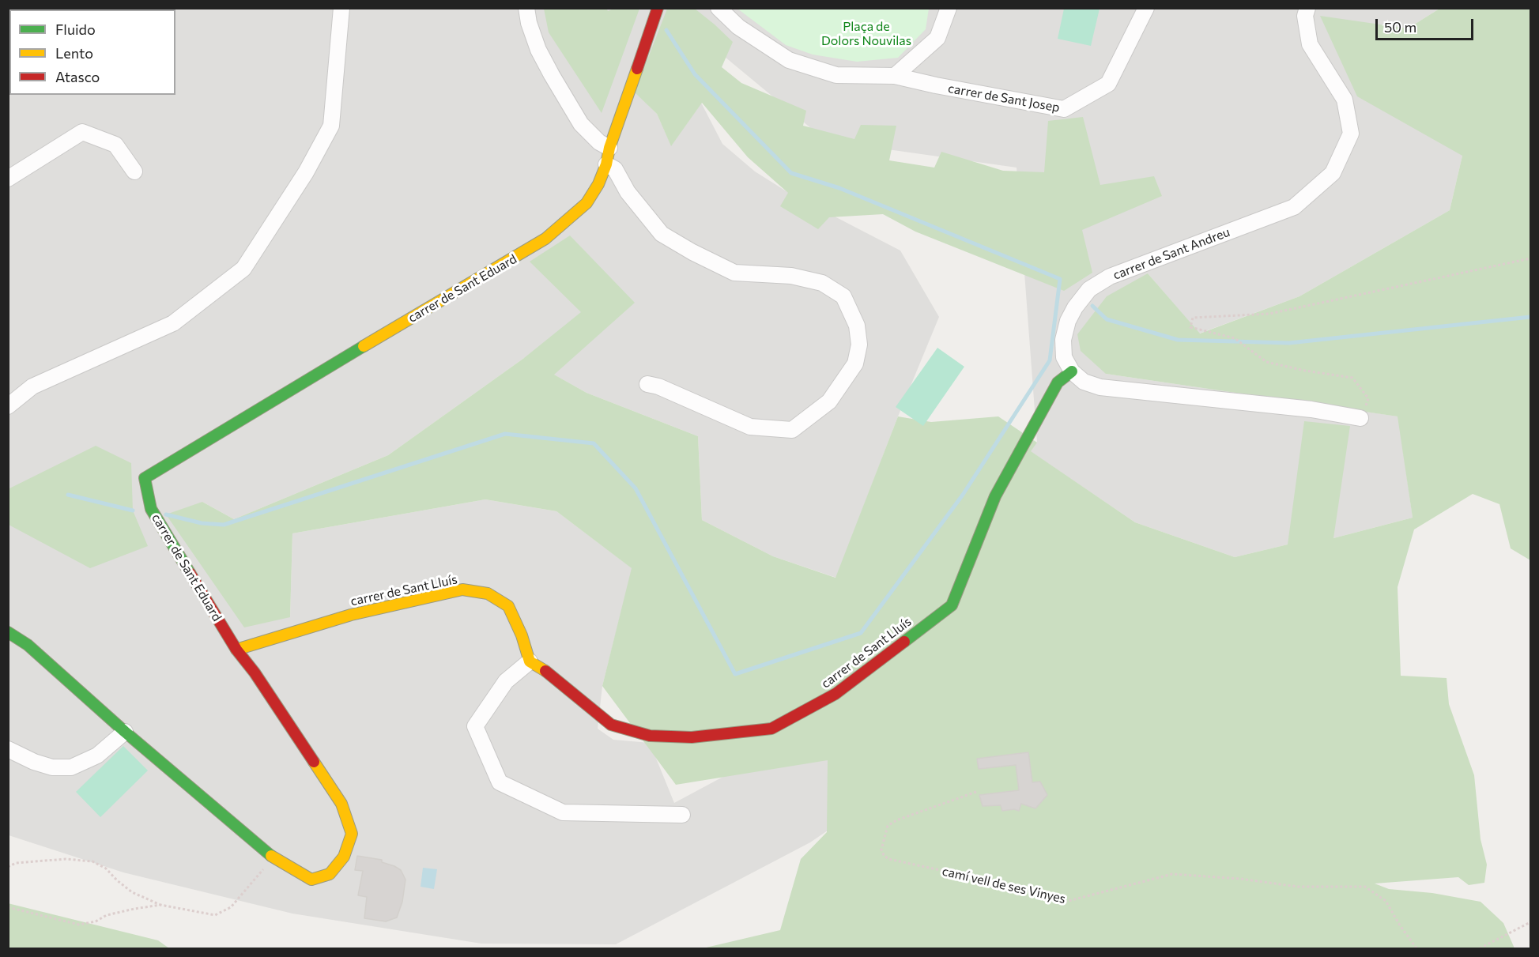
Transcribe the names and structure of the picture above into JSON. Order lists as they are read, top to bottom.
{
  "streets": {
    "street": [
      "carrer de Sant Josep",
      "carrer de Sant Andreu",
      "carrer de Sant Eduard",
      "carrer de Sant Lluís"
    ],
    "path": ["camí vell de ses Vinyes"]
  },
  "crossings": [
    ["carrer de Sant Andreu", "carrer de Sant Lluís"],
    ["carrer de Sant Eduard", "carrer de Sant Lluís"]
  ],
  "parks": ["Plaça de Dolors Nouvilas"],
  "legend": ["Fluido", "Lento", "Atasco"],
  "scale_bar": "50 m"
}
